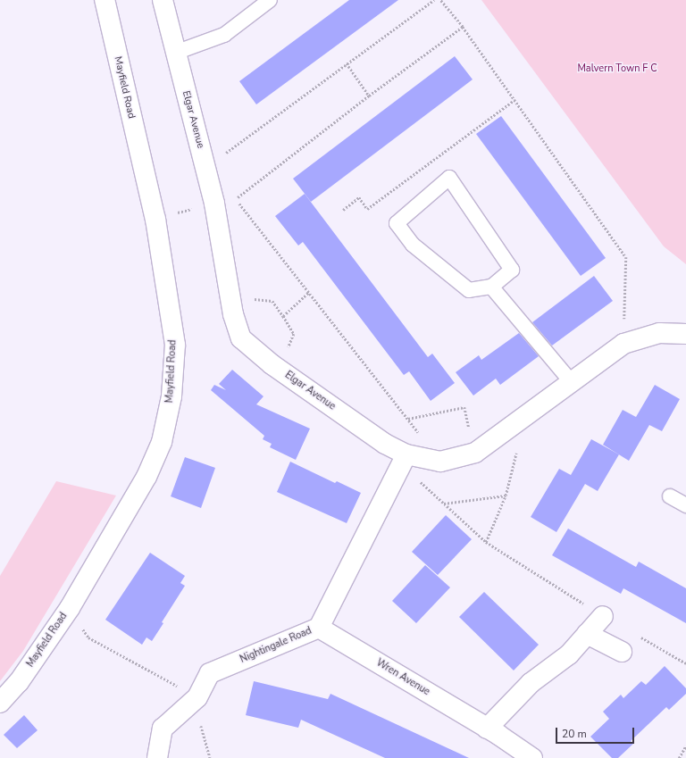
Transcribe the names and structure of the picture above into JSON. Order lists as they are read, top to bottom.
{
  "streets": {
    "street": [
      "Mayfield Road",
      "Elgar Avenue",
      "Nightingale Road",
      "Wren Avenue"
    ]
  },
  "crossings": [
    ["Elgar Avenue", "Nightingale Road"],
    ["Nightingale Road", "Wren Avenue"]
  ],
  "parks": ["Malvern Town F C"],
  "scale_bar": "20 m"
}
